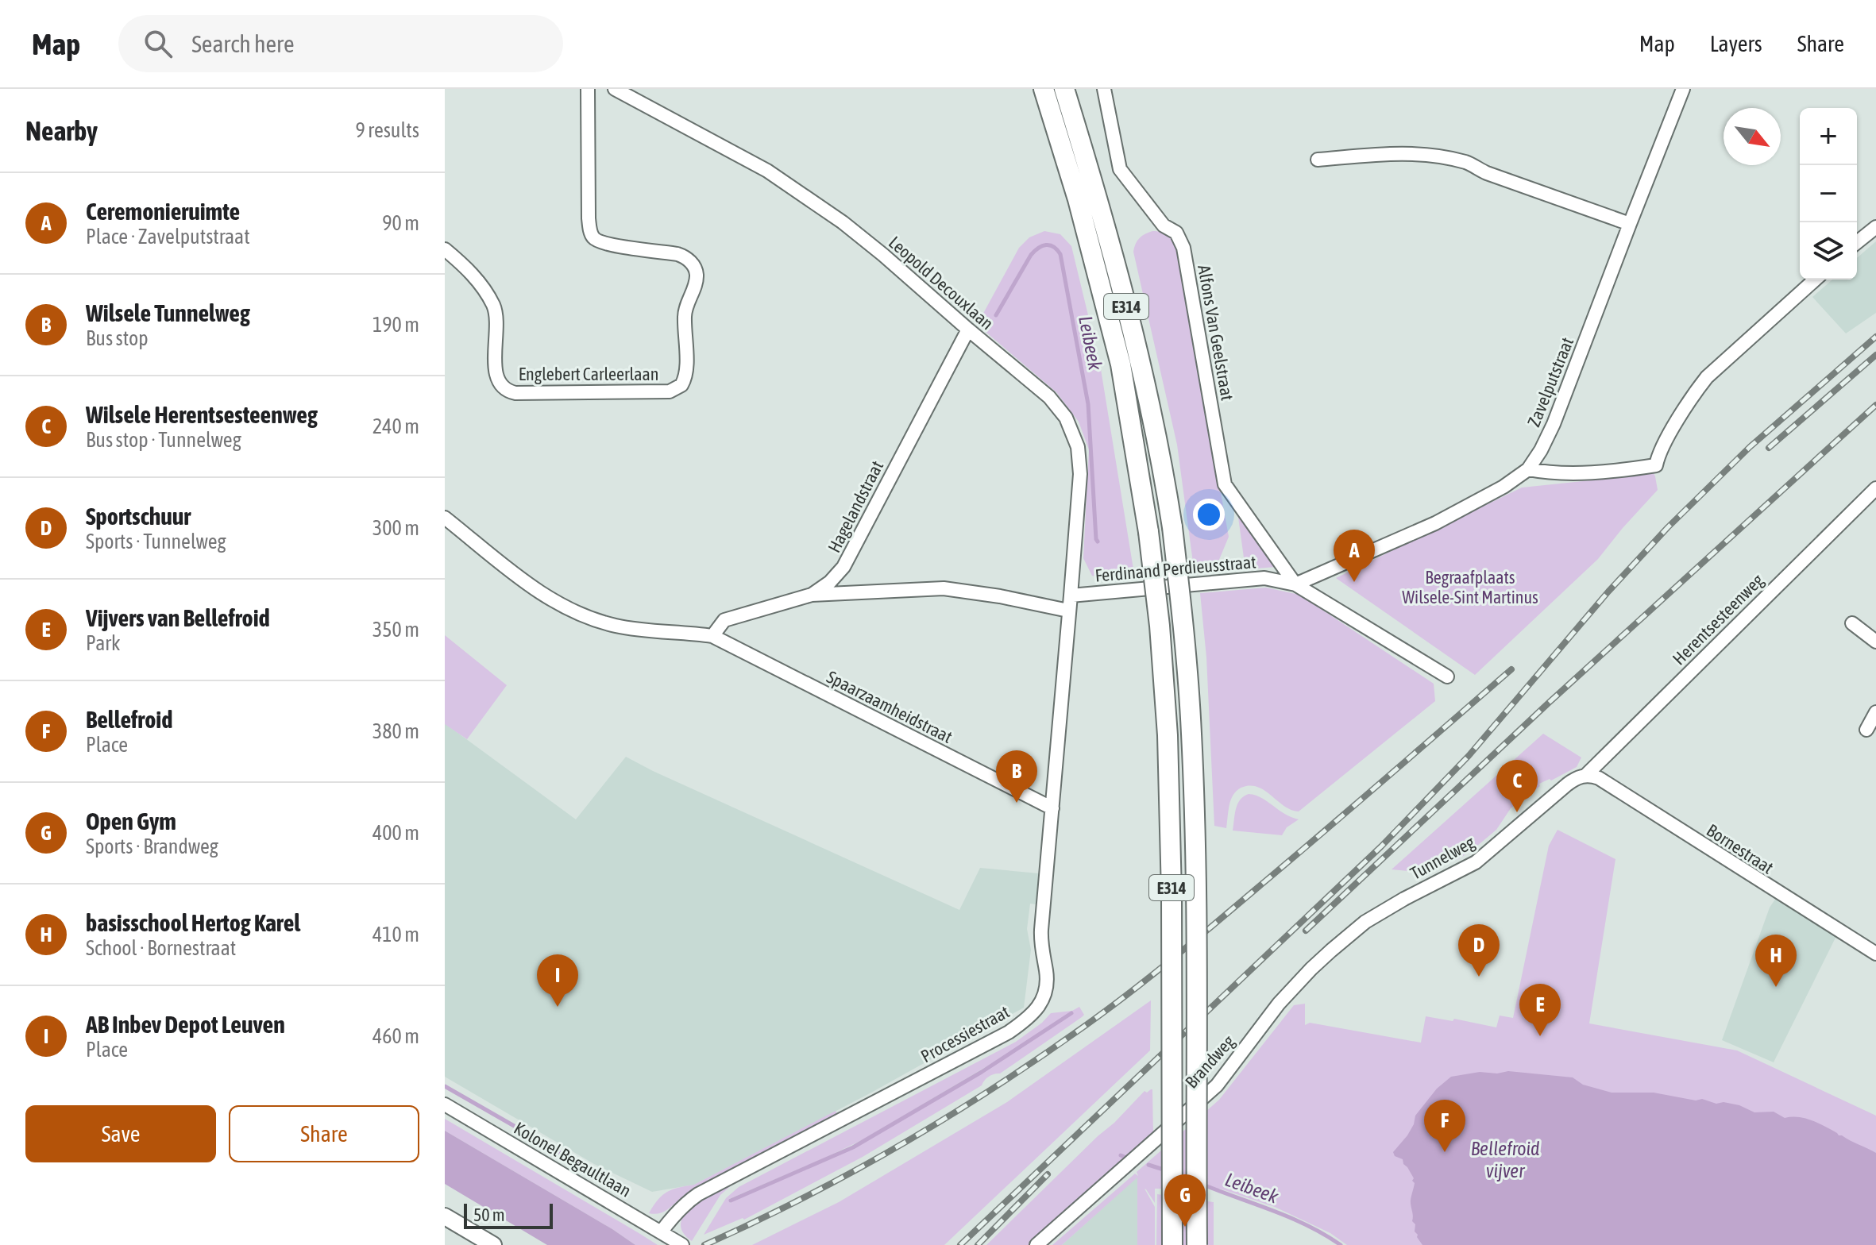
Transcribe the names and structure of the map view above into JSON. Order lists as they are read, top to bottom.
{
  "streets": {
    "highway": ["E314"],
    "street": [
      "Leopold Decouxlaan",
      "Alfons Van Geelstraat",
      "Englebert Carleerlaan",
      "Zavelputstraat",
      "Hagelandstraat",
      "Ferdinand Perdieusstraat",
      "Herentsesteenweg",
      "Spaarzaamheidstraat",
      "Bornestraat",
      "Tunnelweg",
      "Processiestraat",
      "Brandweg",
      "Kolonel Begaultlaan"
    ]
  },
  "crossings": [
    ["Leopold Decouxlaan", "Hagelandstraat"],
    ["Leopold Decouxlaan", "Ferdinand Perdieusstraat"],
    ["Leopold Decouxlaan", "Processiestraat"],
    ["Alfons Van Geelstraat", "Zavelputstraat"],
    ["Alfons Van Geelstraat", "Ferdinand Perdieusstraat"],
    ["Zavelputstraat", "Ferdinand Perdieusstraat"],
    ["Hagelandstraat", "Spaarzaamheidstraat"],
    ["Herentsesteenweg", "Bornestraat"],
    ["Herentsesteenweg", "Tunnelweg"],
    ["Spaarzaamheidstraat", "Processiestraat"],
    ["Bornestraat", "Tunnelweg"],
    ["Tunnelweg", "Brandweg"],
    ["Processiestraat", "Kolonel Begaultlaan"]
  ],
  "water": ["Leibeek", "Bellefroid vijver"],
  "parks": ["Begraafplaats Wilsele-Sint Martinus"],
  "scale_bar": "50 m",
  "north": "bottom right",
  "page": {
    "header": "Map",
    "search": "Search here",
    "nav": ["Map", "Layers", "Share"],
    "heading": ["Nearby", "9 results"],
    "map_buttons": ["+", "−"],
    "list": [
      {
        "mark": "A",
        "name": "Ceremonieruimte",
        "note": "Place · Zavelputstraat",
        "value": "90 m"
      },
      {
        "mark": "B",
        "name": "Wilsele Tunnelweg",
        "note": "Bus stop",
        "value": "190 m"
      },
      {
        "mark": "C",
        "name": "Wilsele Herentsesteenweg",
        "note": "Bus stop · Tunnelweg",
        "value": "240 m"
      },
      {
        "mark": "D",
        "name": "Sportschuur",
        "note": "Sports · Tunnelweg",
        "value": "300 m"
      },
      {
        "mark": "E",
        "name": "Vijvers van Bellefroid",
        "note": "Park",
        "value": "350 m"
      },
      {
        "mark": "F",
        "name": "Bellefroid",
        "note": "Place",
        "value": "380 m"
      },
      {
        "mark": "G",
        "name": "Open Gym",
        "note": "Sports · Brandweg",
        "value": "400 m"
      },
      {
        "mark": "H",
        "name": "basisschool Hertog Karel",
        "note": "School · Bornestraat",
        "value": "410 m"
      },
      {
        "mark": "I",
        "name": "AB Inbev Depot Leuven",
        "note": "Place",
        "value": "460 m"
      }
    ],
    "pins": [
      "A",
      "B",
      "C",
      "D",
      "H",
      "I",
      "E",
      "F",
      "G"
    ],
    "buttons": ["Save", "Share"],
    "scale": "50 m"
  }
}
